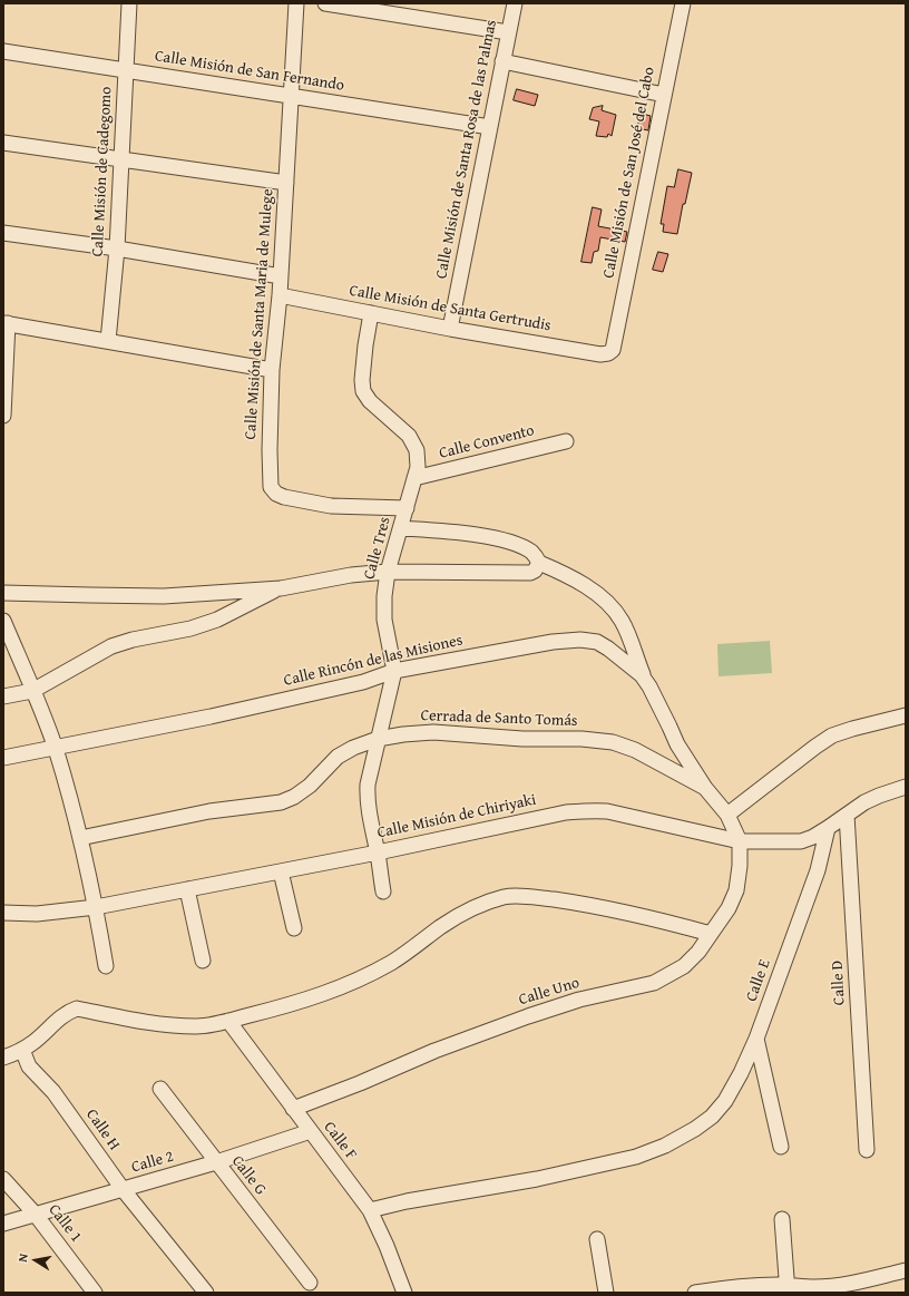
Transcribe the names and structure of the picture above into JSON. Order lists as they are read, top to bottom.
{
  "streets": {
    "street": [
      "Calle Misión de San Fernando",
      "Calle Misión de Santa Rosa de las Palmas",
      "Calle Misión de Cadegomo",
      "Calle Misión de San José del Cabo",
      "Calle Misión de Santa Gertrudis",
      "Calle Misión de Santa Maria de Mulege",
      "Calle Convento",
      "Calle Tres",
      "Calle Rincón de las Misiones",
      "Cerrada de Santo Tomás",
      "Calle Misión de Chiriyaki",
      "Calle E",
      "Calle D",
      "Calle Uno",
      "Calle H",
      "Calle F",
      "Calle 2",
      "Calle G",
      "Calle 1"
    ]
  },
  "crossings": [
    ["Calle Misión de San Fernando", "Calle Misión de Santa Rosa de las Palmas"],
    ["Calle Misión de San Fernando", "Calle Misión de Cadegomo"],
    ["Calle Misión de San Fernando", "Calle Misión de Santa Maria de Mulege"],
    ["Calle Misión de Santa Rosa de las Palmas", "Calle Misión de Santa Gertrudis"],
    ["Calle Misión de San José del Cabo", "Calle Misión de Santa Gertrudis"],
    ["Calle Misión de Santa Gertrudis", "Calle Misión de Santa Maria de Mulege"],
    ["Calle Misión de Santa Gertrudis", "Calle Tres"],
    ["Calle Misión de Santa Maria de Mulege", "Calle Tres"],
    ["Calle Convento", "Calle Tres"],
    ["Calle Tres", "Calle Rincón de las Misiones"],
    ["Calle Tres", "Cerrada de Santo Tomás"],
    ["Calle Tres", "Calle Misión de Chiriyaki"],
    ["Calle Rincón de las Misiones", "Cerrada de Santo Tomás"],
    ["Cerrada de Santo Tomás", "Calle Misión de Chiriyaki"],
    ["Cerrada de Santo Tomás", "Calle Uno"],
    ["Calle Misión de Chiriyaki", "Calle E"],
    ["Calle Misión de Chiriyaki", "Calle D"],
    ["Calle Misión de Chiriyaki", "Calle Uno"],
    ["Calle E", "Calle F"],
    ["Calle Uno", "Calle F"],
    ["Calle H", "Calle 2"],
    ["Calle F", "Calle 2"],
    ["Calle 2", "Calle G"],
    ["Calle 2", "Calle 1"]
  ],
  "north": "left"
}
